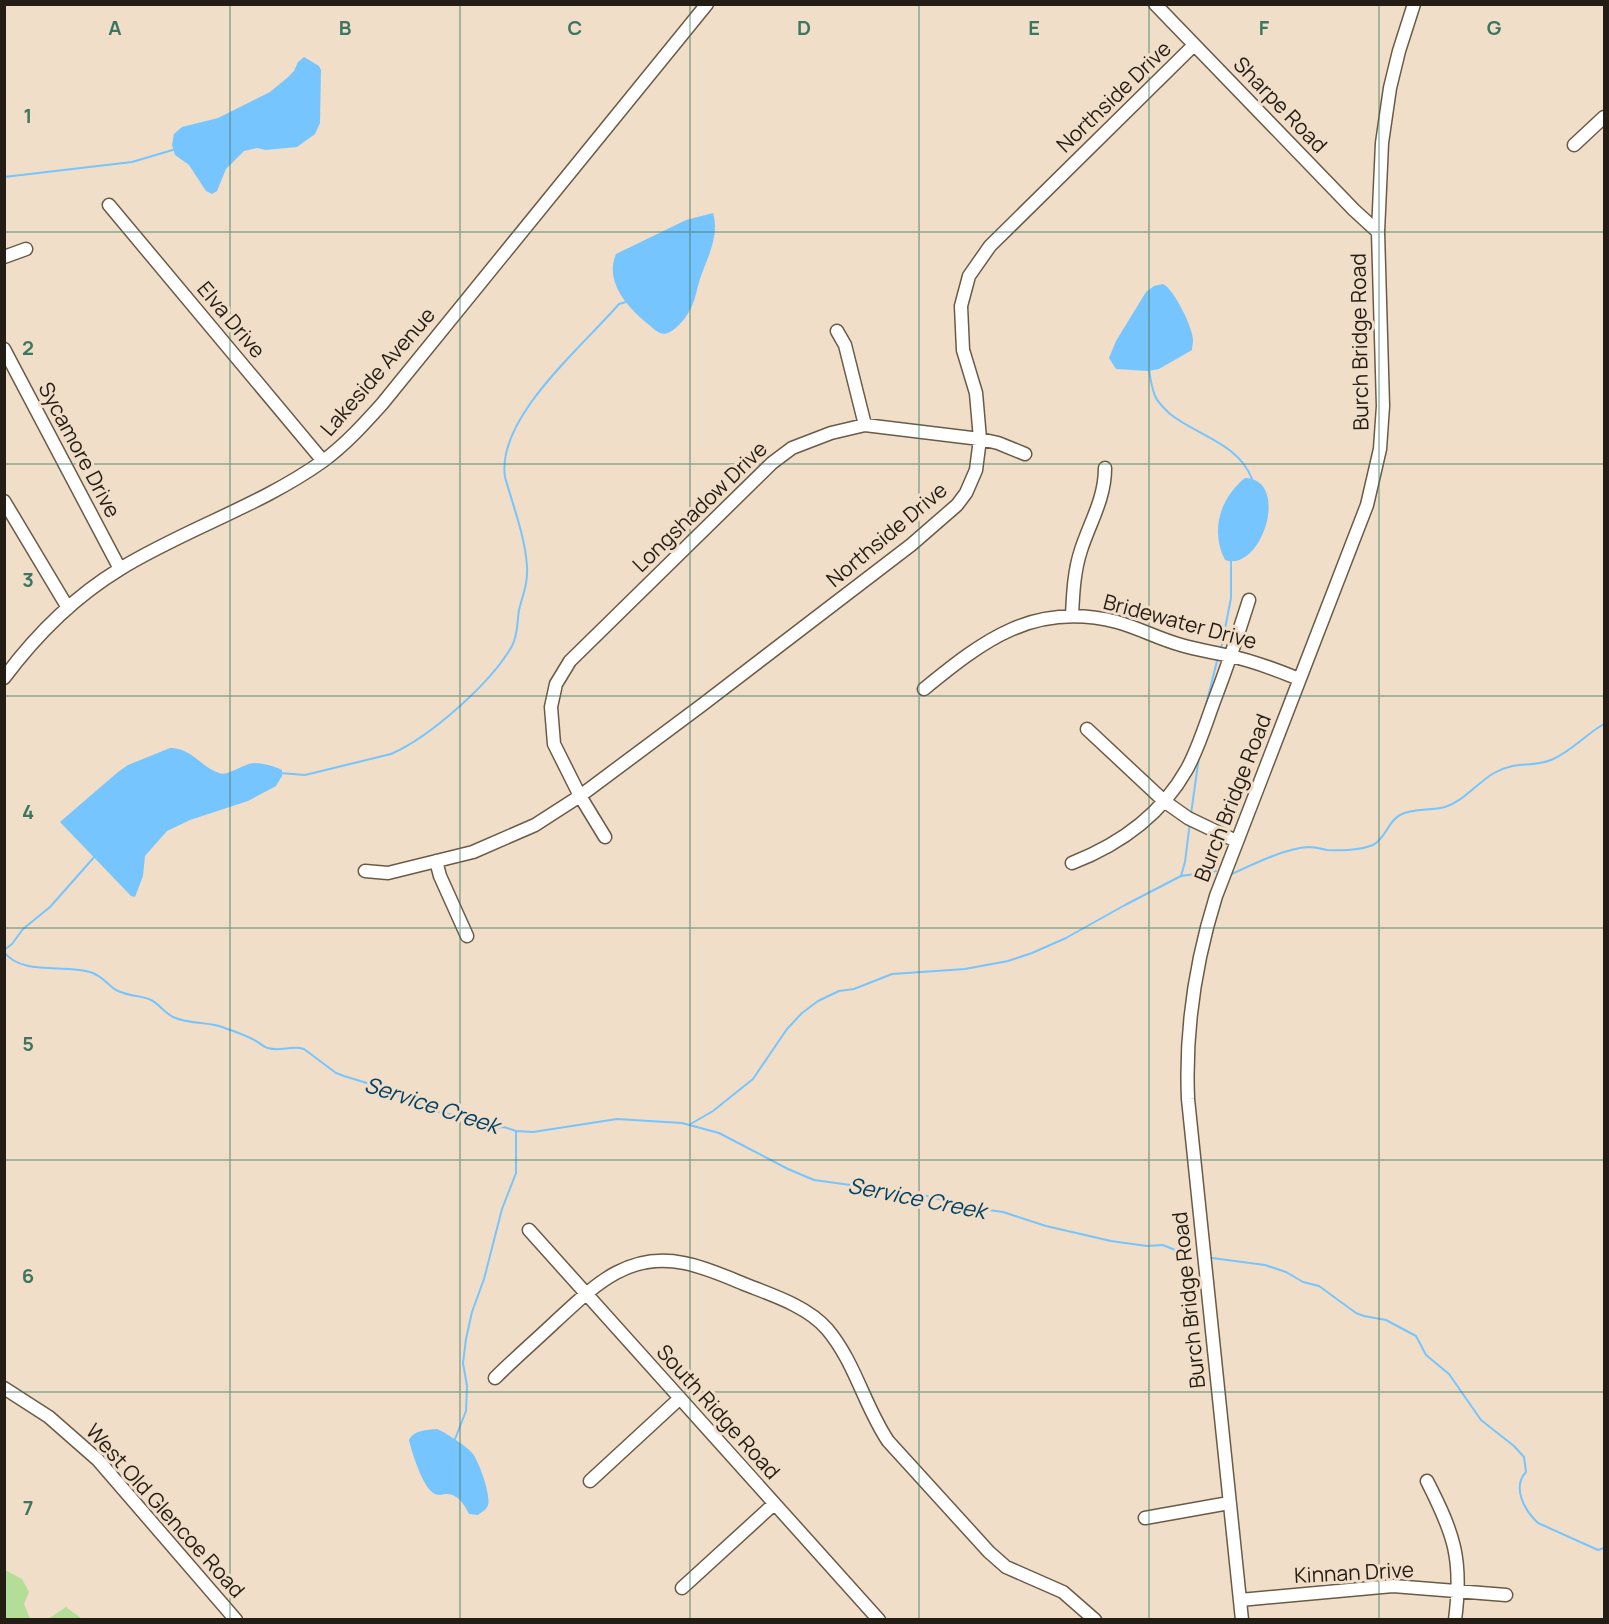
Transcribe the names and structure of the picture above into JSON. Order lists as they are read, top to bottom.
{
  "streets": {
    "street": [
      "Northside Drive",
      "Sharpe Road",
      "Elva Drive",
      "Burch Bridge Road",
      "Lakeside Avenue",
      "Sycamore Drive",
      "Longshadow Drive",
      "Bridewater Drive",
      "South Ridge Road",
      "West Old Glencoe Road",
      "Kinnan Drive"
    ]
  },
  "crossings": [
    ["Northside Drive", "Sharpe Road"],
    ["Northside Drive", "Longshadow Drive"],
    ["Sharpe Road", "Burch Bridge Road"],
    ["Elva Drive", "Lakeside Avenue"],
    ["Burch Bridge Road", "Bridewater Drive"],
    ["Burch Bridge Road", "Kinnan Drive"],
    ["Lakeside Avenue", "Sycamore Drive"]
  ],
  "water": ["Service Creek"],
  "grid": {
    "columns": [
      "A",
      "B",
      "C",
      "D",
      "E",
      "F",
      "G"
    ],
    "rows": [
      "1",
      "2",
      "3",
      "4",
      "5",
      "6",
      "7"
    ]
  }
}
